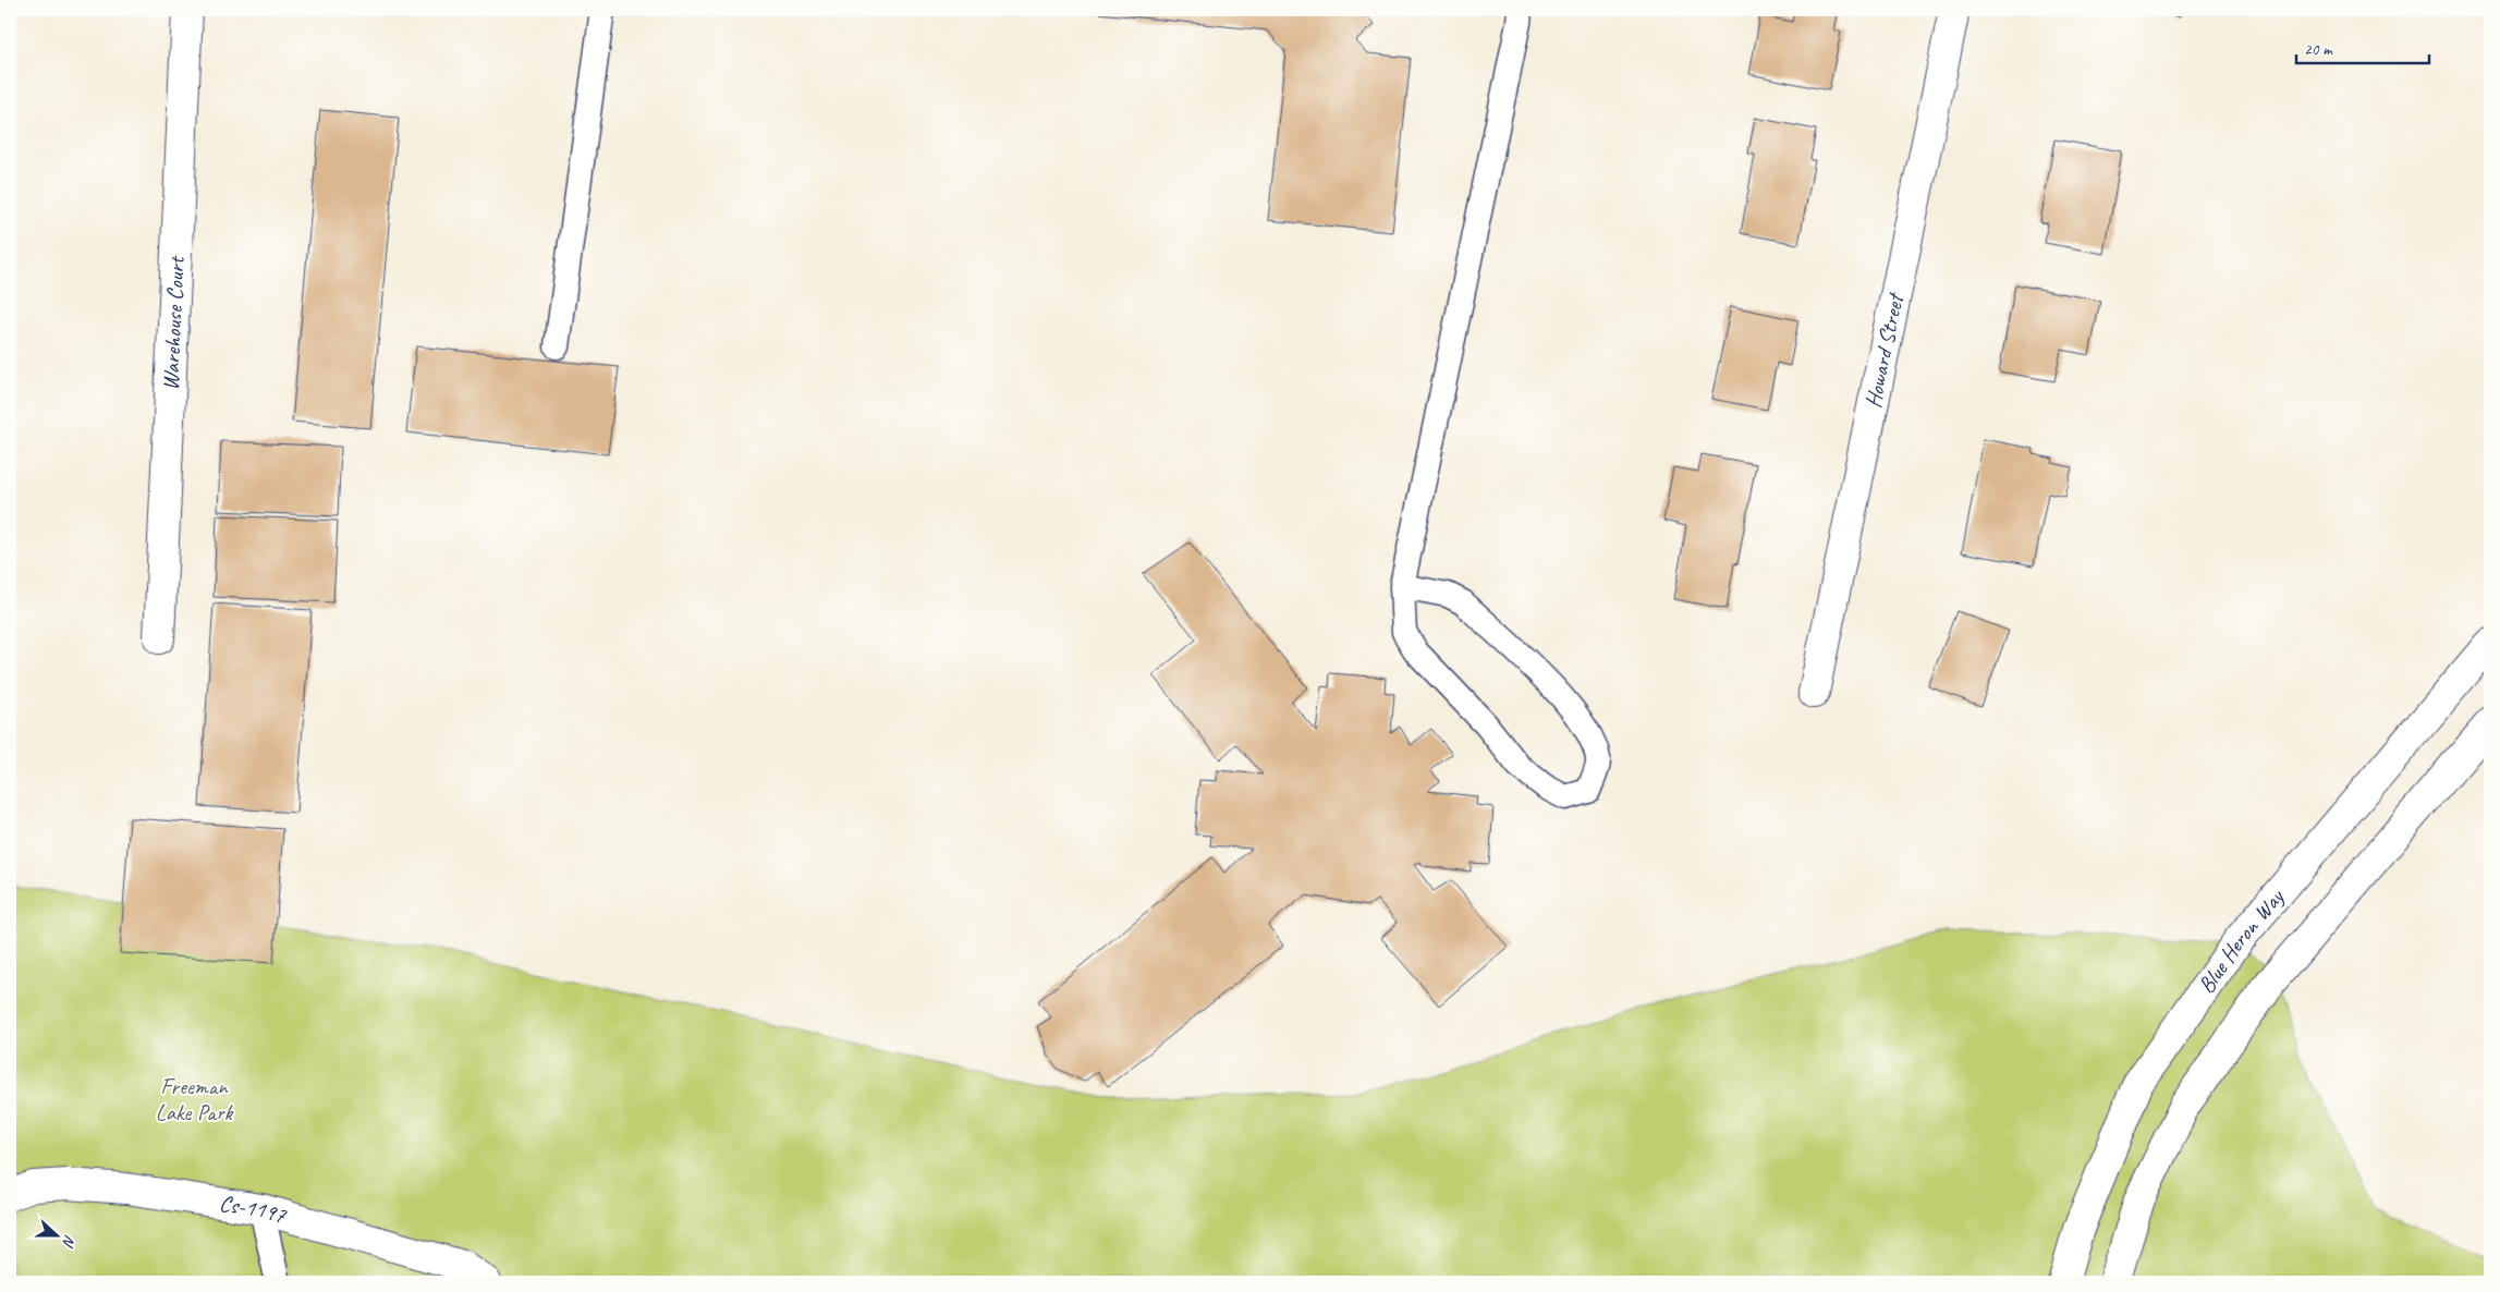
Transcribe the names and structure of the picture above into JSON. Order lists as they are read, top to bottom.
{
  "streets": {
    "street": [
      "Warehouse Court",
      "Howard Street",
      "Blue Heron Way",
      "Cs-1197"
    ]
  },
  "parks": ["Freeman Lake Park"],
  "scale_bar": "20 m",
  "north": "right"
}
